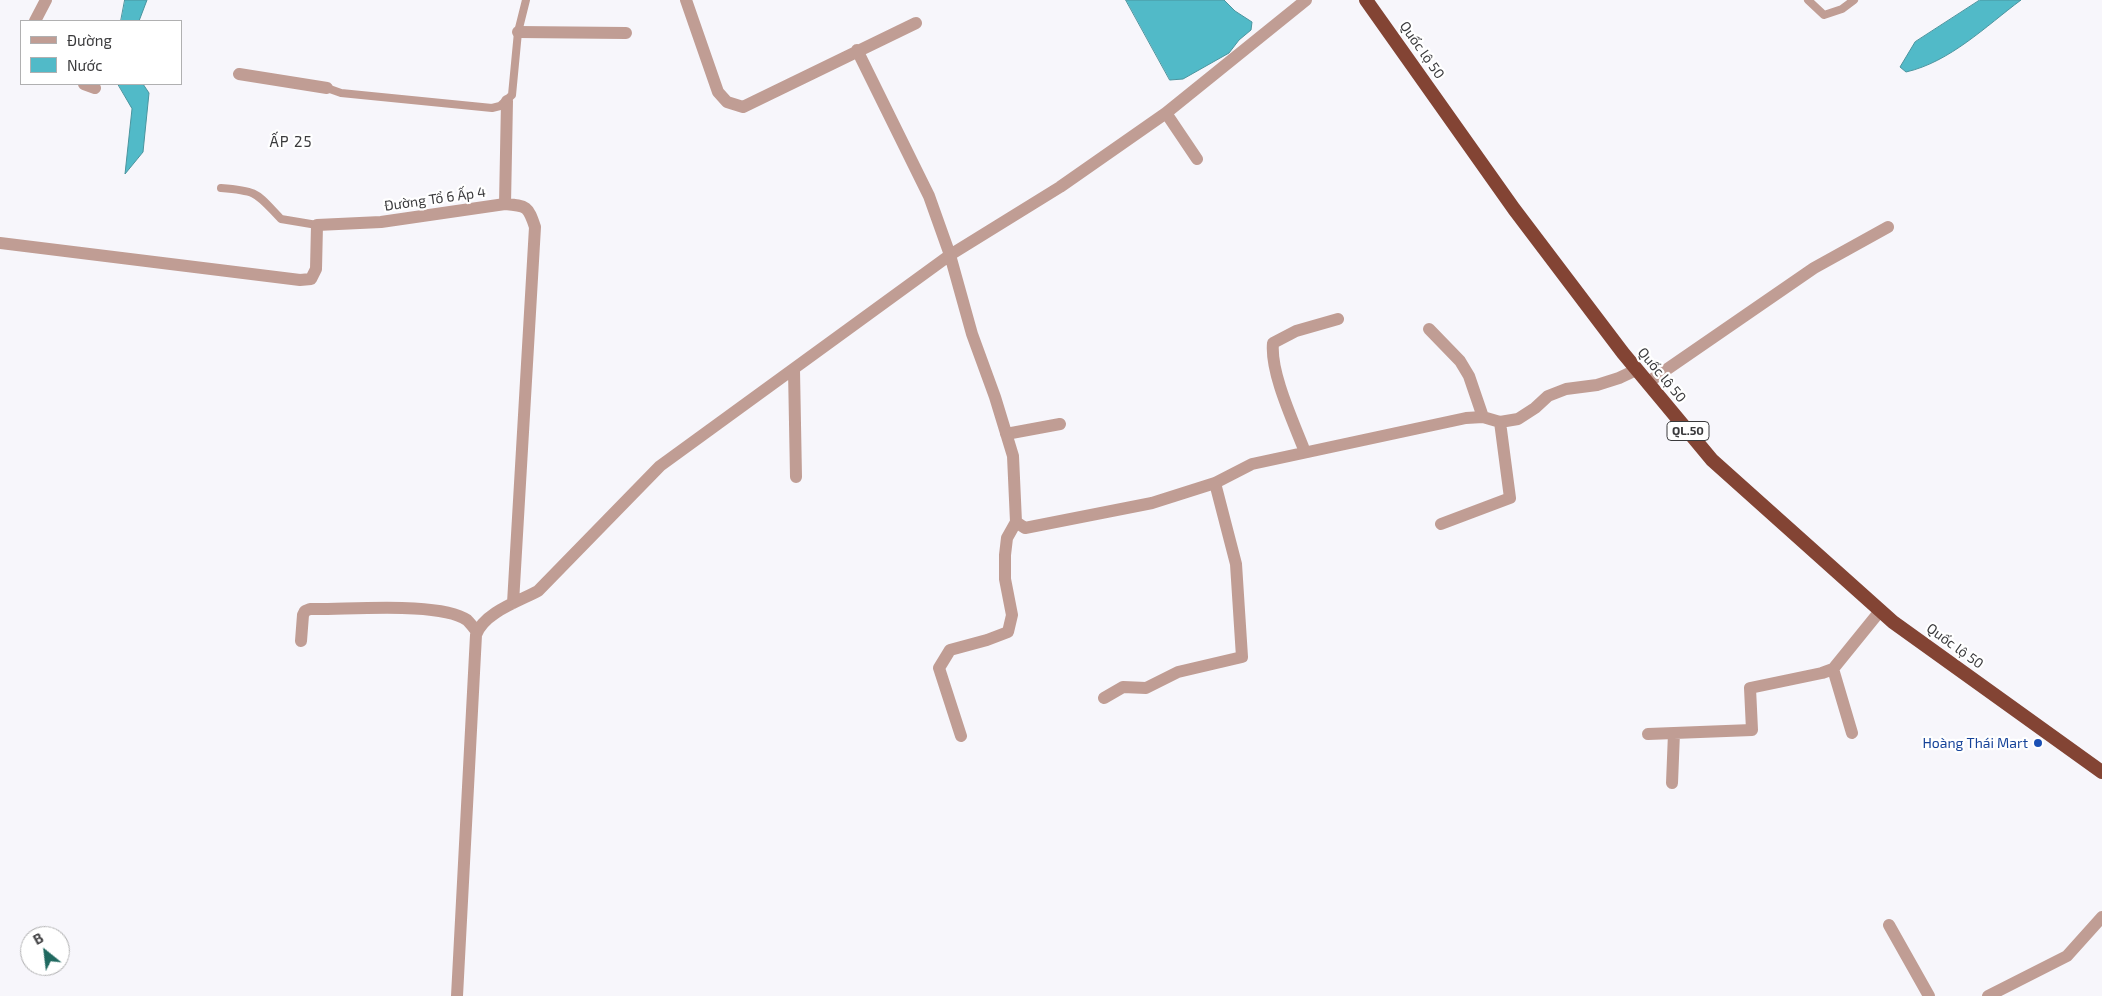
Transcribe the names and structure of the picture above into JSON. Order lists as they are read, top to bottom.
{
  "streets": {
    "highway": ["Quốc lộ 50", "QL.50"],
    "street": ["Đường Tổ 6 Ấp 4"]
  },
  "districts": ["ẤP 25"],
  "places": ["Hoàng Thái Mart"],
  "legend": ["Đường", "Nước"],
  "north": "top left"
}
